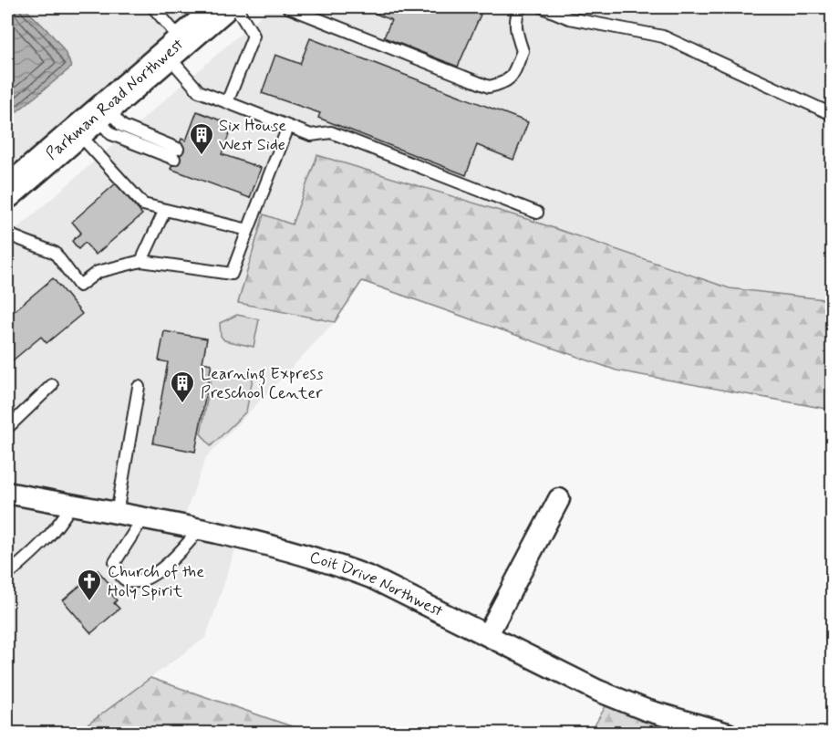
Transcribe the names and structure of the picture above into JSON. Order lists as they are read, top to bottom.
{
  "streets": {
    "main road": ["Parkman Road Northwest"],
    "street": ["Coit Drive Northwest"]
  },
  "places": {
    "building": ["Six House West Side", "Learning Express Preschool Center"],
    "church": ["Church of the Holy Spirit"]
  }
}
